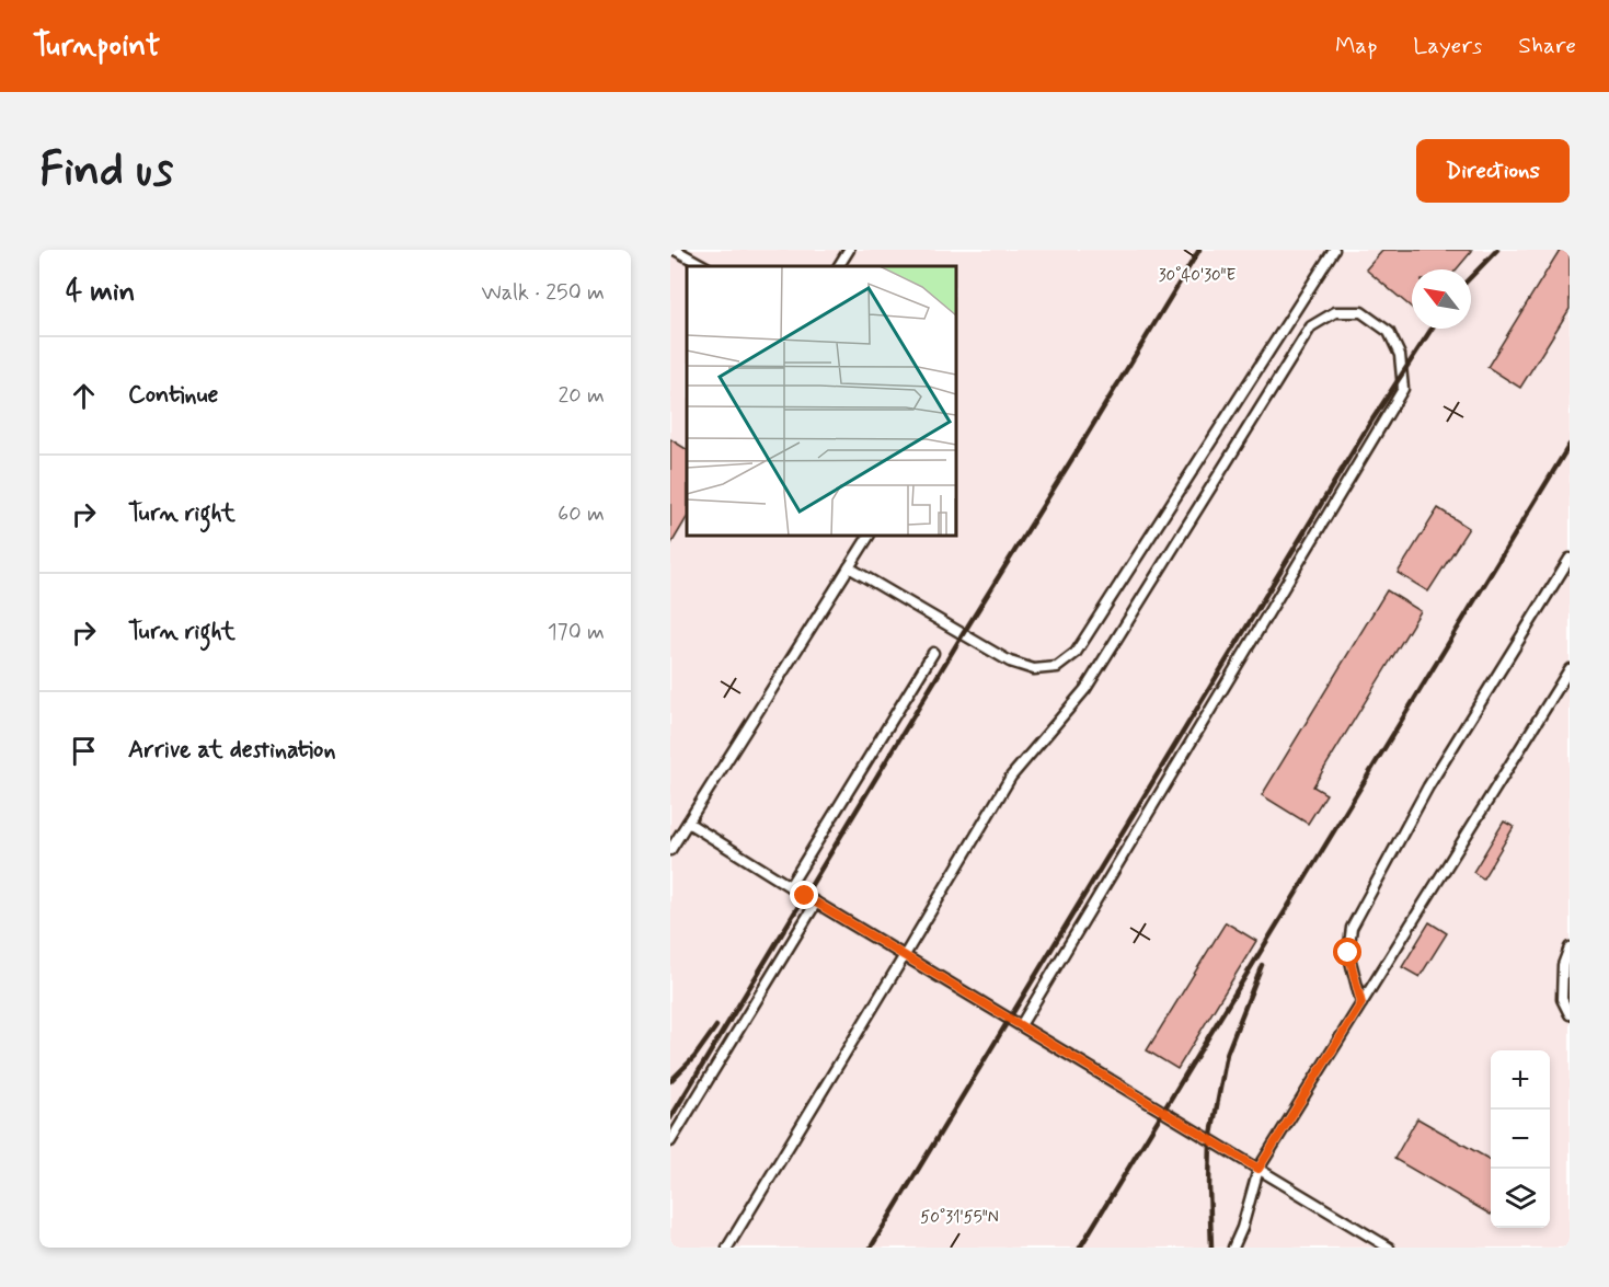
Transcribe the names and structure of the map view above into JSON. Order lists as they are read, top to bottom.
{
  "north": "top left",
  "page": {
    "header": "Turnpoint",
    "nav": ["Map", "Layers", "Share"],
    "buttons": "Directions",
    "title": "Find us",
    "heading": ["4 min", "Walk · 250 m"],
    "list": [
      ["Continue", "20 m"],
      ["Turn right", "60 m"],
      ["Turn right", "170 m"],
      "Arrive at destination"
    ],
    "map_buttons": ["+", "−"]
  },
  "coordinates": ["30°40'30\"E", "50°31'55\"N"]
}
